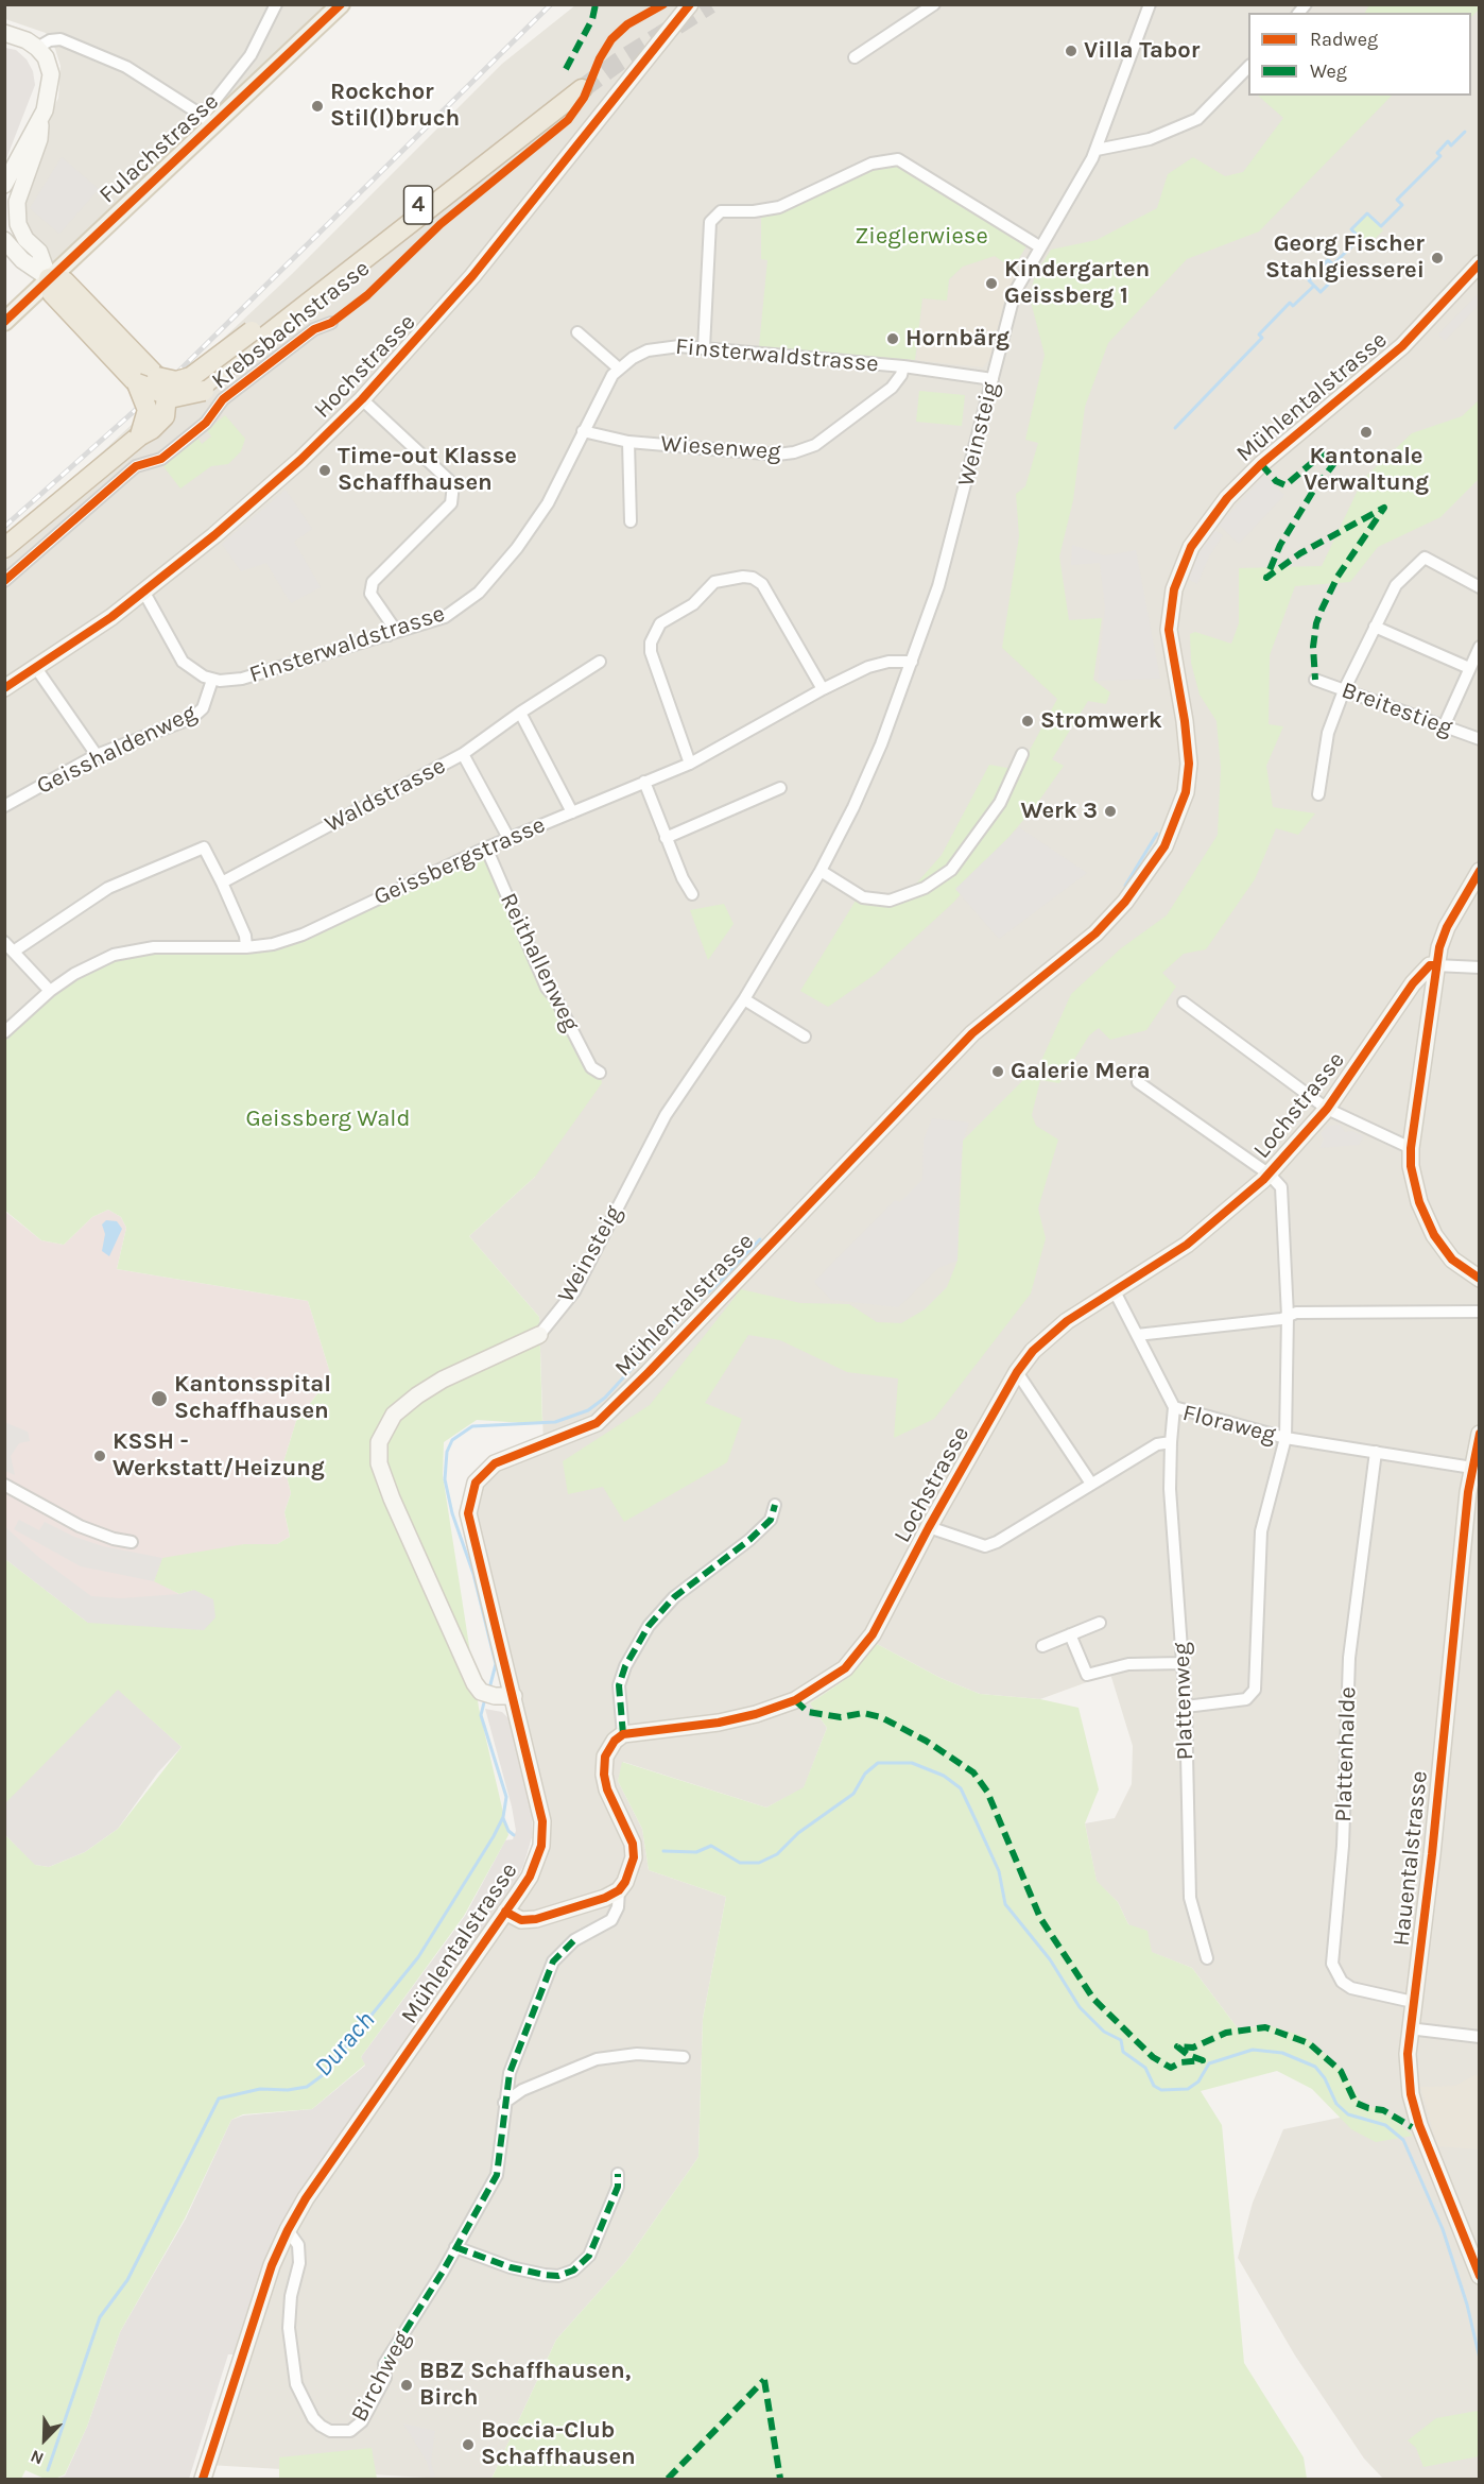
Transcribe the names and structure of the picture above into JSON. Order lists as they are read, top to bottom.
{
  "streets": {
    "highway": ["4"],
    "main road": ["Fulachstrasse"],
    "street": [
      "Krebsbachstrasse",
      "Finsterwaldstrasse",
      "Hochstrasse",
      "Mühlentalstrasse",
      "Weinsteig",
      "Wiesenweg",
      "Breitestieg",
      "Geisshaldenweg",
      "Waldstrasse",
      "Geissbergstrasse",
      "Reithallenweg",
      "Lochstrasse",
      "Floraweg",
      "Plattenweg",
      "Plattenhalde",
      "Hauentalstrasse",
      "Birchweg"
    ]
  },
  "crossings": [
    ["Finsterwaldstrasse", "Weinsteig"],
    ["Finsterwaldstrasse", "Wiesenweg"],
    ["Finsterwaldstrasse", "Geisshaldenweg"],
    ["Mühlentalstrasse", "Weinsteig"],
    ["Mühlentalstrasse", "Birchweg"],
    ["Weinsteig", "Geissbergstrasse"],
    ["Waldstrasse", "Geissbergstrasse"],
    ["Geissbergstrasse", "Reithallenweg"],
    ["Lochstrasse", "Floraweg"],
    ["Floraweg", "Plattenweg"],
    ["Floraweg", "Plattenhalde"],
    ["Floraweg", "Hauentalstrasse"],
    ["Plattenhalde", "Hauentalstrasse"]
  ],
  "water": ["Durach"],
  "parks": ["Zieglerwiese", "Geissberg Wald"],
  "places": [
    "Villa Tabor",
    "Rockchor Stil(l)bruch",
    "Georg Fischer Stahlgiesserei",
    "Kindergarten Geissberg 1",
    "Hornbärg",
    "Kantonale Verwaltung",
    "Time-out Klasse Schaffhausen",
    "Stromwerk",
    "Werk 3",
    "Galerie Mera",
    "Kantonsspital Schaffhausen",
    "KSSH - Werkstatt/Heizung",
    "BBZ Schaffhausen, Birch",
    "Boccia-Club Schaffhausen"
  ],
  "legend": ["Radweg", "Weg"],
  "north": "bottom left"
}
